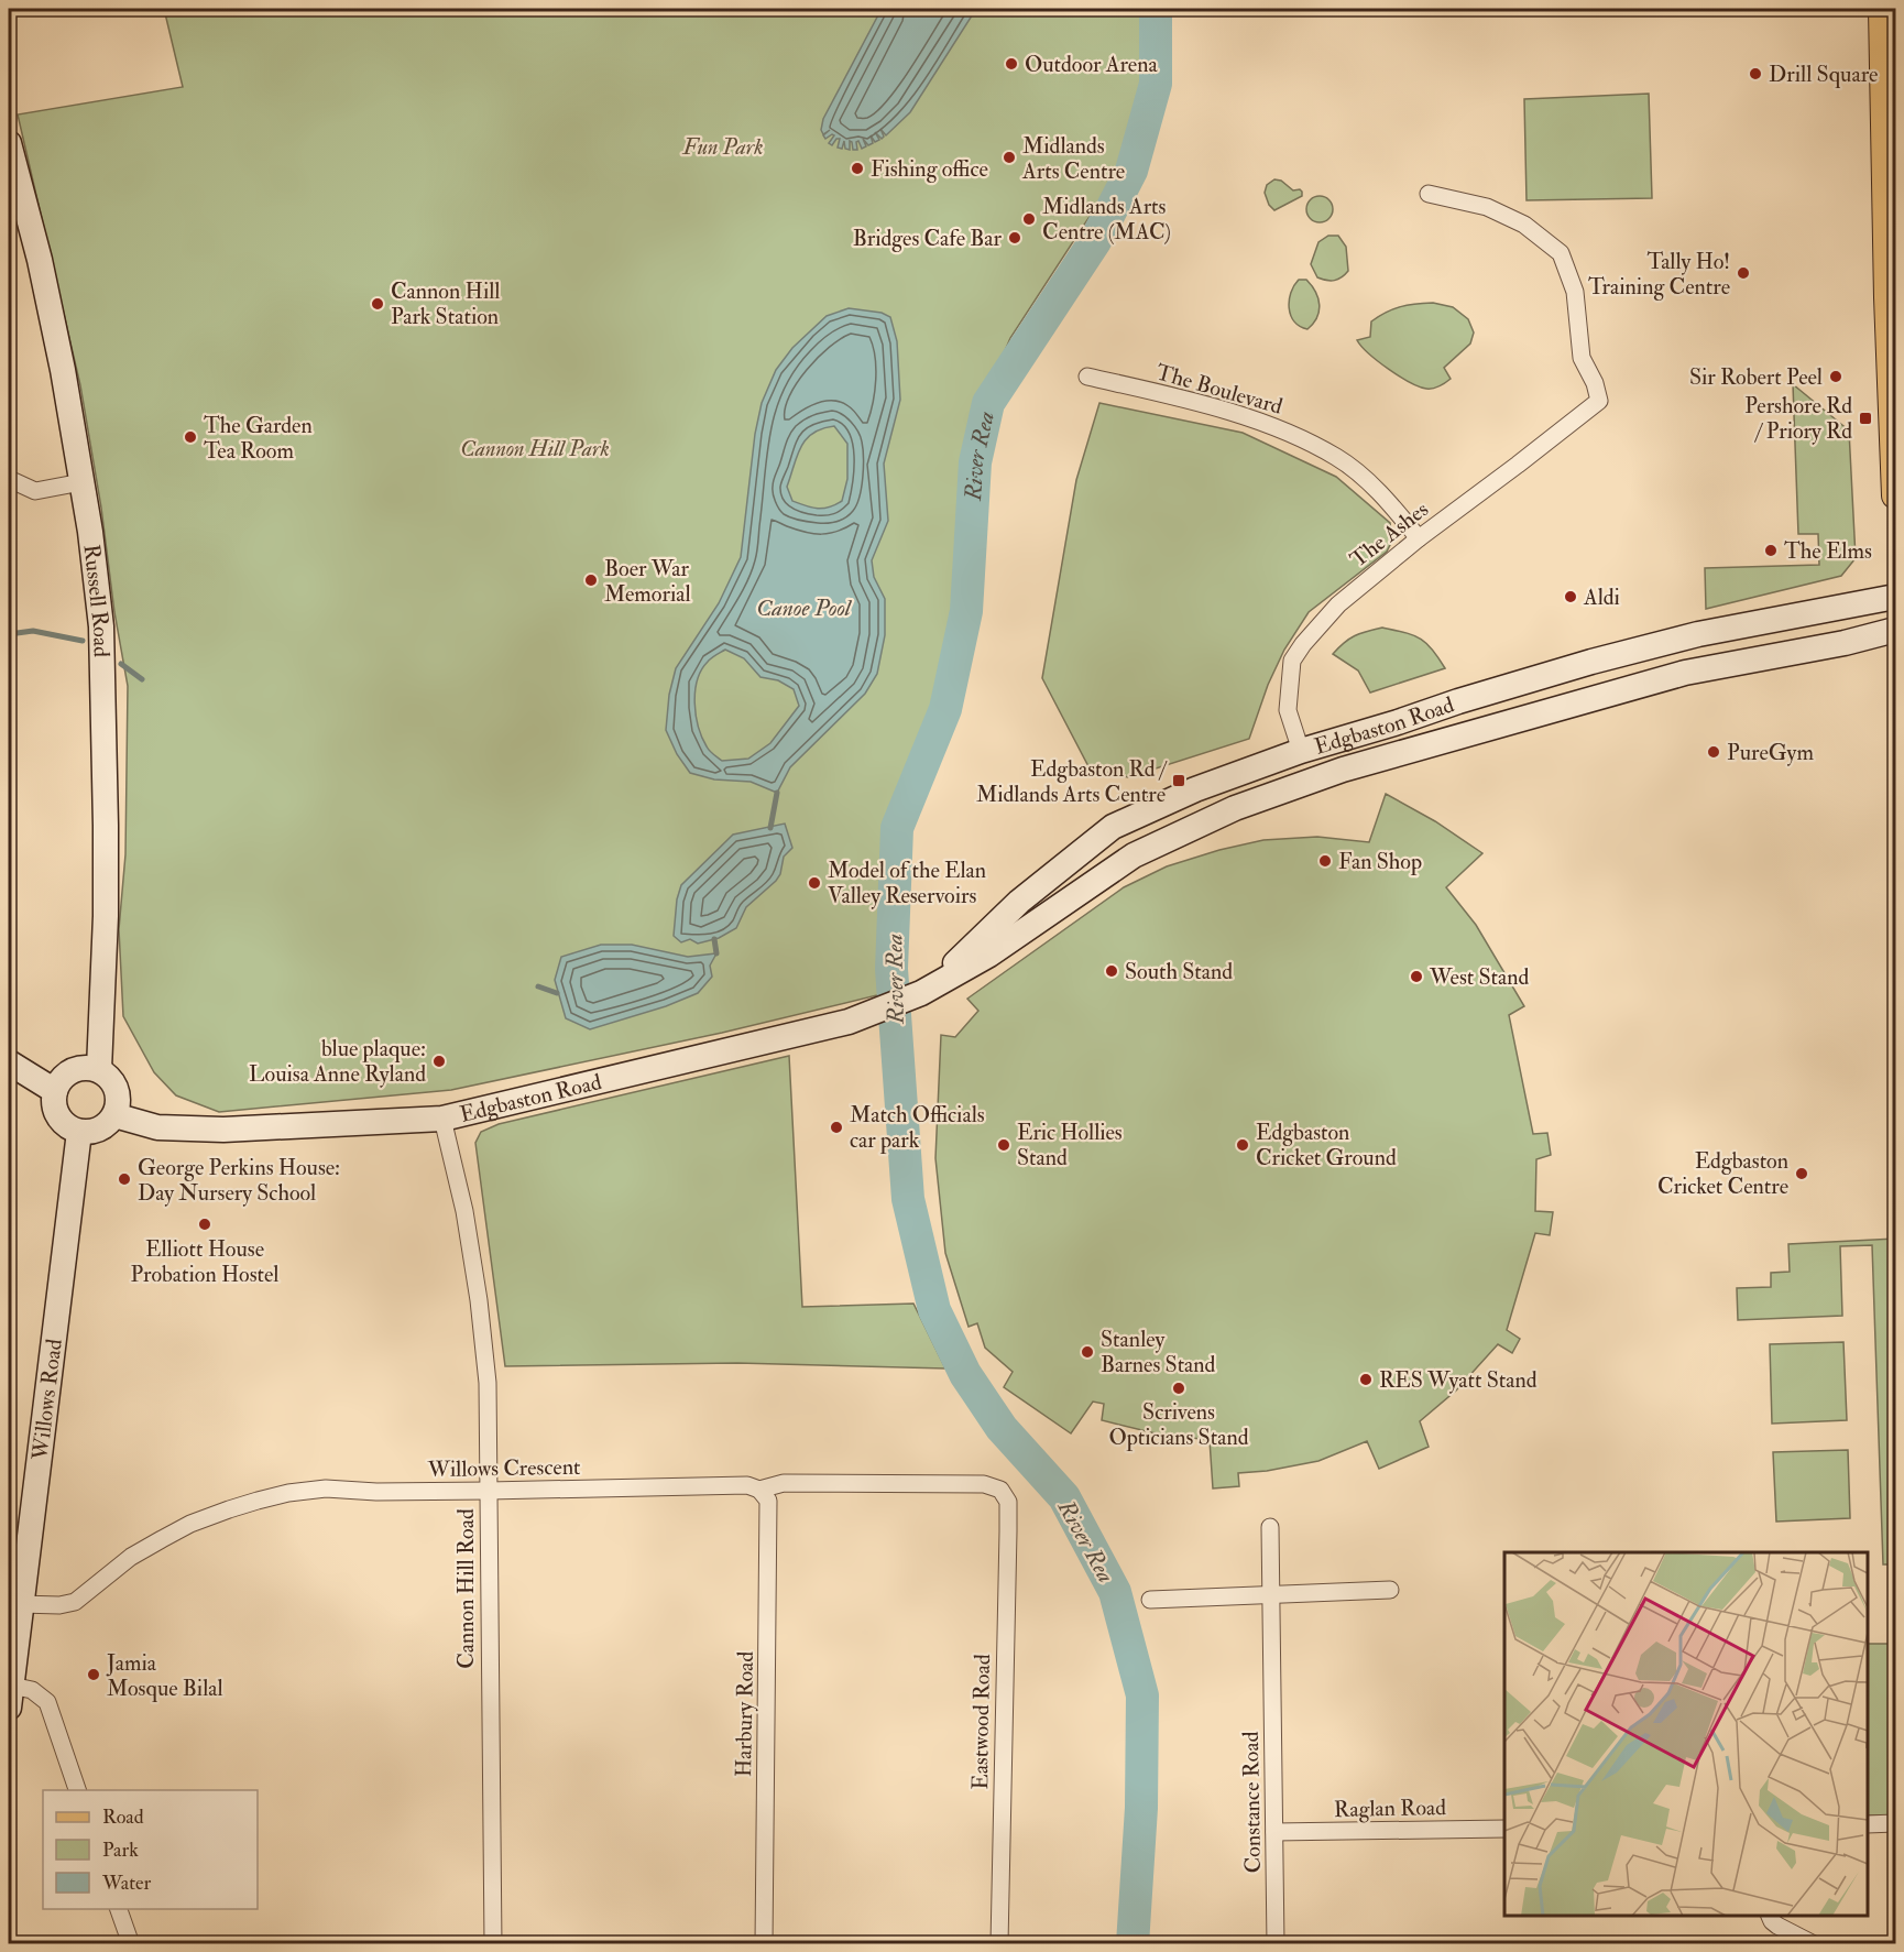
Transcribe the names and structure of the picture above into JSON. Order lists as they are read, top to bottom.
{
  "streets": {
    "main road": ["Russell Road", "Edgbaston Road", "Willows Road"],
    "street": [
      "The Boulevard",
      "The Ashes",
      "Willows Crescent",
      "Cannon Hill Road",
      "Harbury Road",
      "Eastwood Road",
      "Constance Road",
      "Raglan Road"
    ]
  },
  "crossings": [
    ["The Boulevard", "The Ashes"],
    ["The Ashes", "Edgbaston Road"],
    ["Russell Road", "Edgbaston Road"],
    ["Russell Road", "Willows Road"],
    ["Edgbaston Road", "Willows Road"],
    ["Edgbaston Road", "Cannon Hill Road"],
    ["Willows Road", "Willows Crescent"],
    ["Willows Crescent", "Cannon Hill Road"],
    ["Willows Crescent", "Harbury Road"],
    ["Willows Crescent", "Eastwood Road"],
    ["Constance Road", "Raglan Road"]
  ],
  "water": ["River Rea", "Canoe Pool"],
  "parks": ["Fun Park", "Cannon Hill Park"],
  "places": {
    "other": [
      "Outdoor Arena",
      "Drill Square",
      "Midlands Arts Centre",
      "Fishing office",
      "Midlands Arts Centre (MAC)",
      "Bridges Cafe Bar",
      "Tally Ho! Training Centre",
      "Cannon Hill Park Station",
      "Sir Robert Peel",
      "The Garden Tea Room",
      "The Elms",
      "Boer War Memorial",
      "Aldi",
      "PureGym",
      "Fan Shop",
      "Model of the Elan Valley Reservoirs",
      "South Stand",
      "West Stand",
      "blue plaque: Louisa Anne Ryland",
      "Match Officials car park",
      "Eric Hollies Stand",
      "Edgbaston Cricket Ground",
      "Edgbaston Cricket Centre",
      "George Perkins House: Day Nursery School",
      "Elliott House Probation Hostel",
      "Stanley Barnes Stand",
      "RES Wyatt Stand",
      "Scrivens Opticians Stand",
      "Jamia Mosque Bilal"
    ],
    "transit": ["Pershore Rd / Priory Rd", "Edgbaston Rd / Midlands Arts Centre"]
  },
  "legend": ["Road", "Park", "Water"]
}
